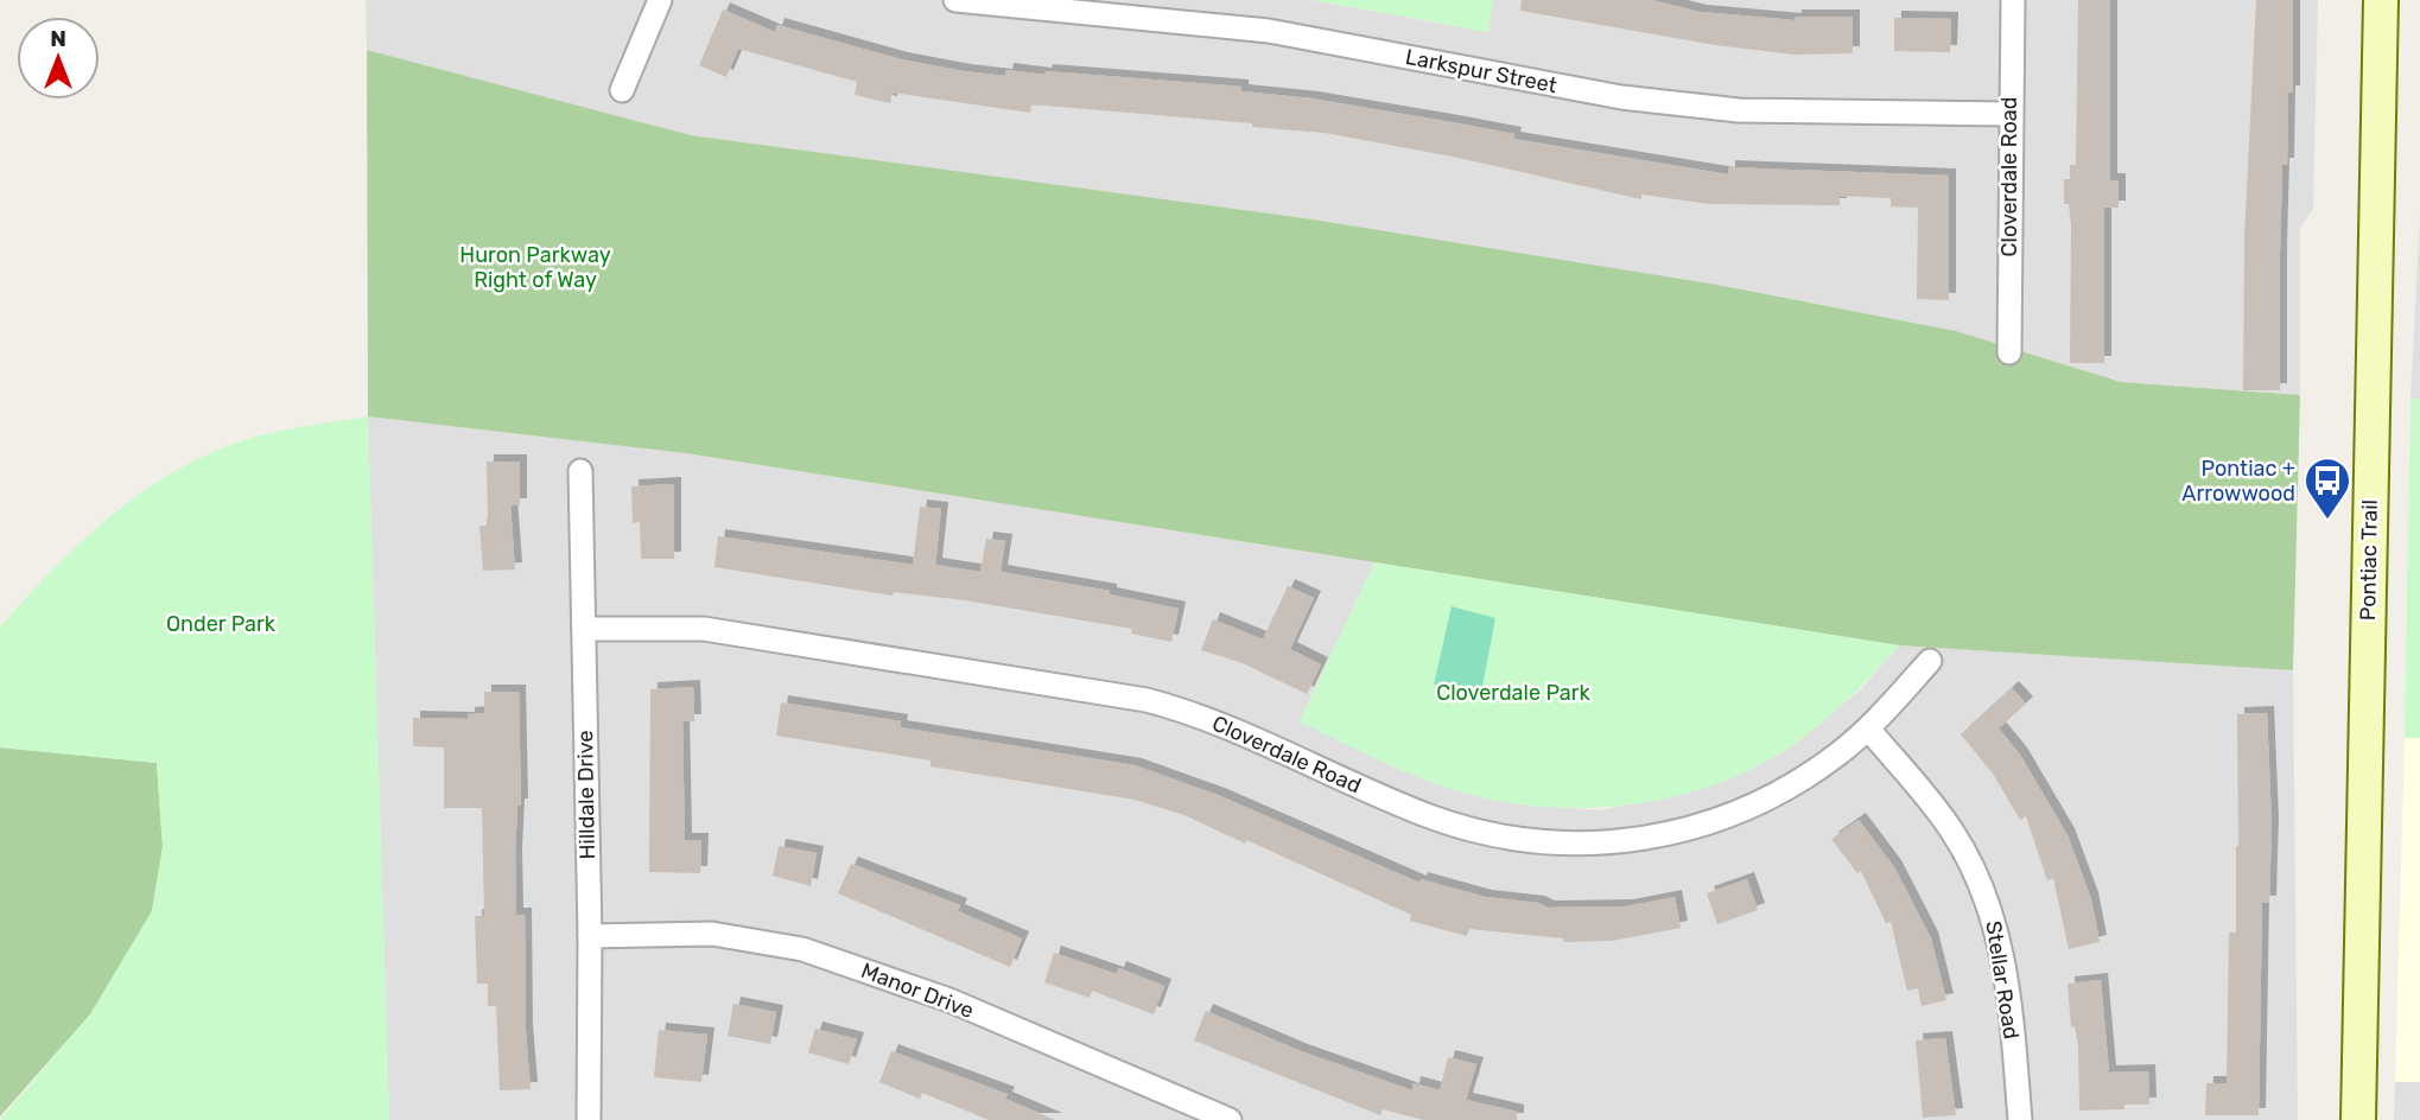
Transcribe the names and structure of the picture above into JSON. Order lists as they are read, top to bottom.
{
  "streets": {
    "main road": ["Pontiac Trail"],
    "street": [
      "Larkspur Street",
      "Cloverdale Road",
      "Hilldale Drive",
      "Stellar Road",
      "Manor Drive"
    ]
  },
  "crossings": [
    ["Larkspur Street", "Cloverdale Road"],
    ["Cloverdale Road", "Hilldale Drive"],
    ["Cloverdale Road", "Stellar Road"],
    ["Hilldale Drive", "Manor Drive"]
  ],
  "parks": ["Huron Parkway Right of Way", "Onder Park", "Cloverdale Park"],
  "places": {
    "bus stop": ["Pontiac + Arrowwood"]
  },
  "north": "top"
}
